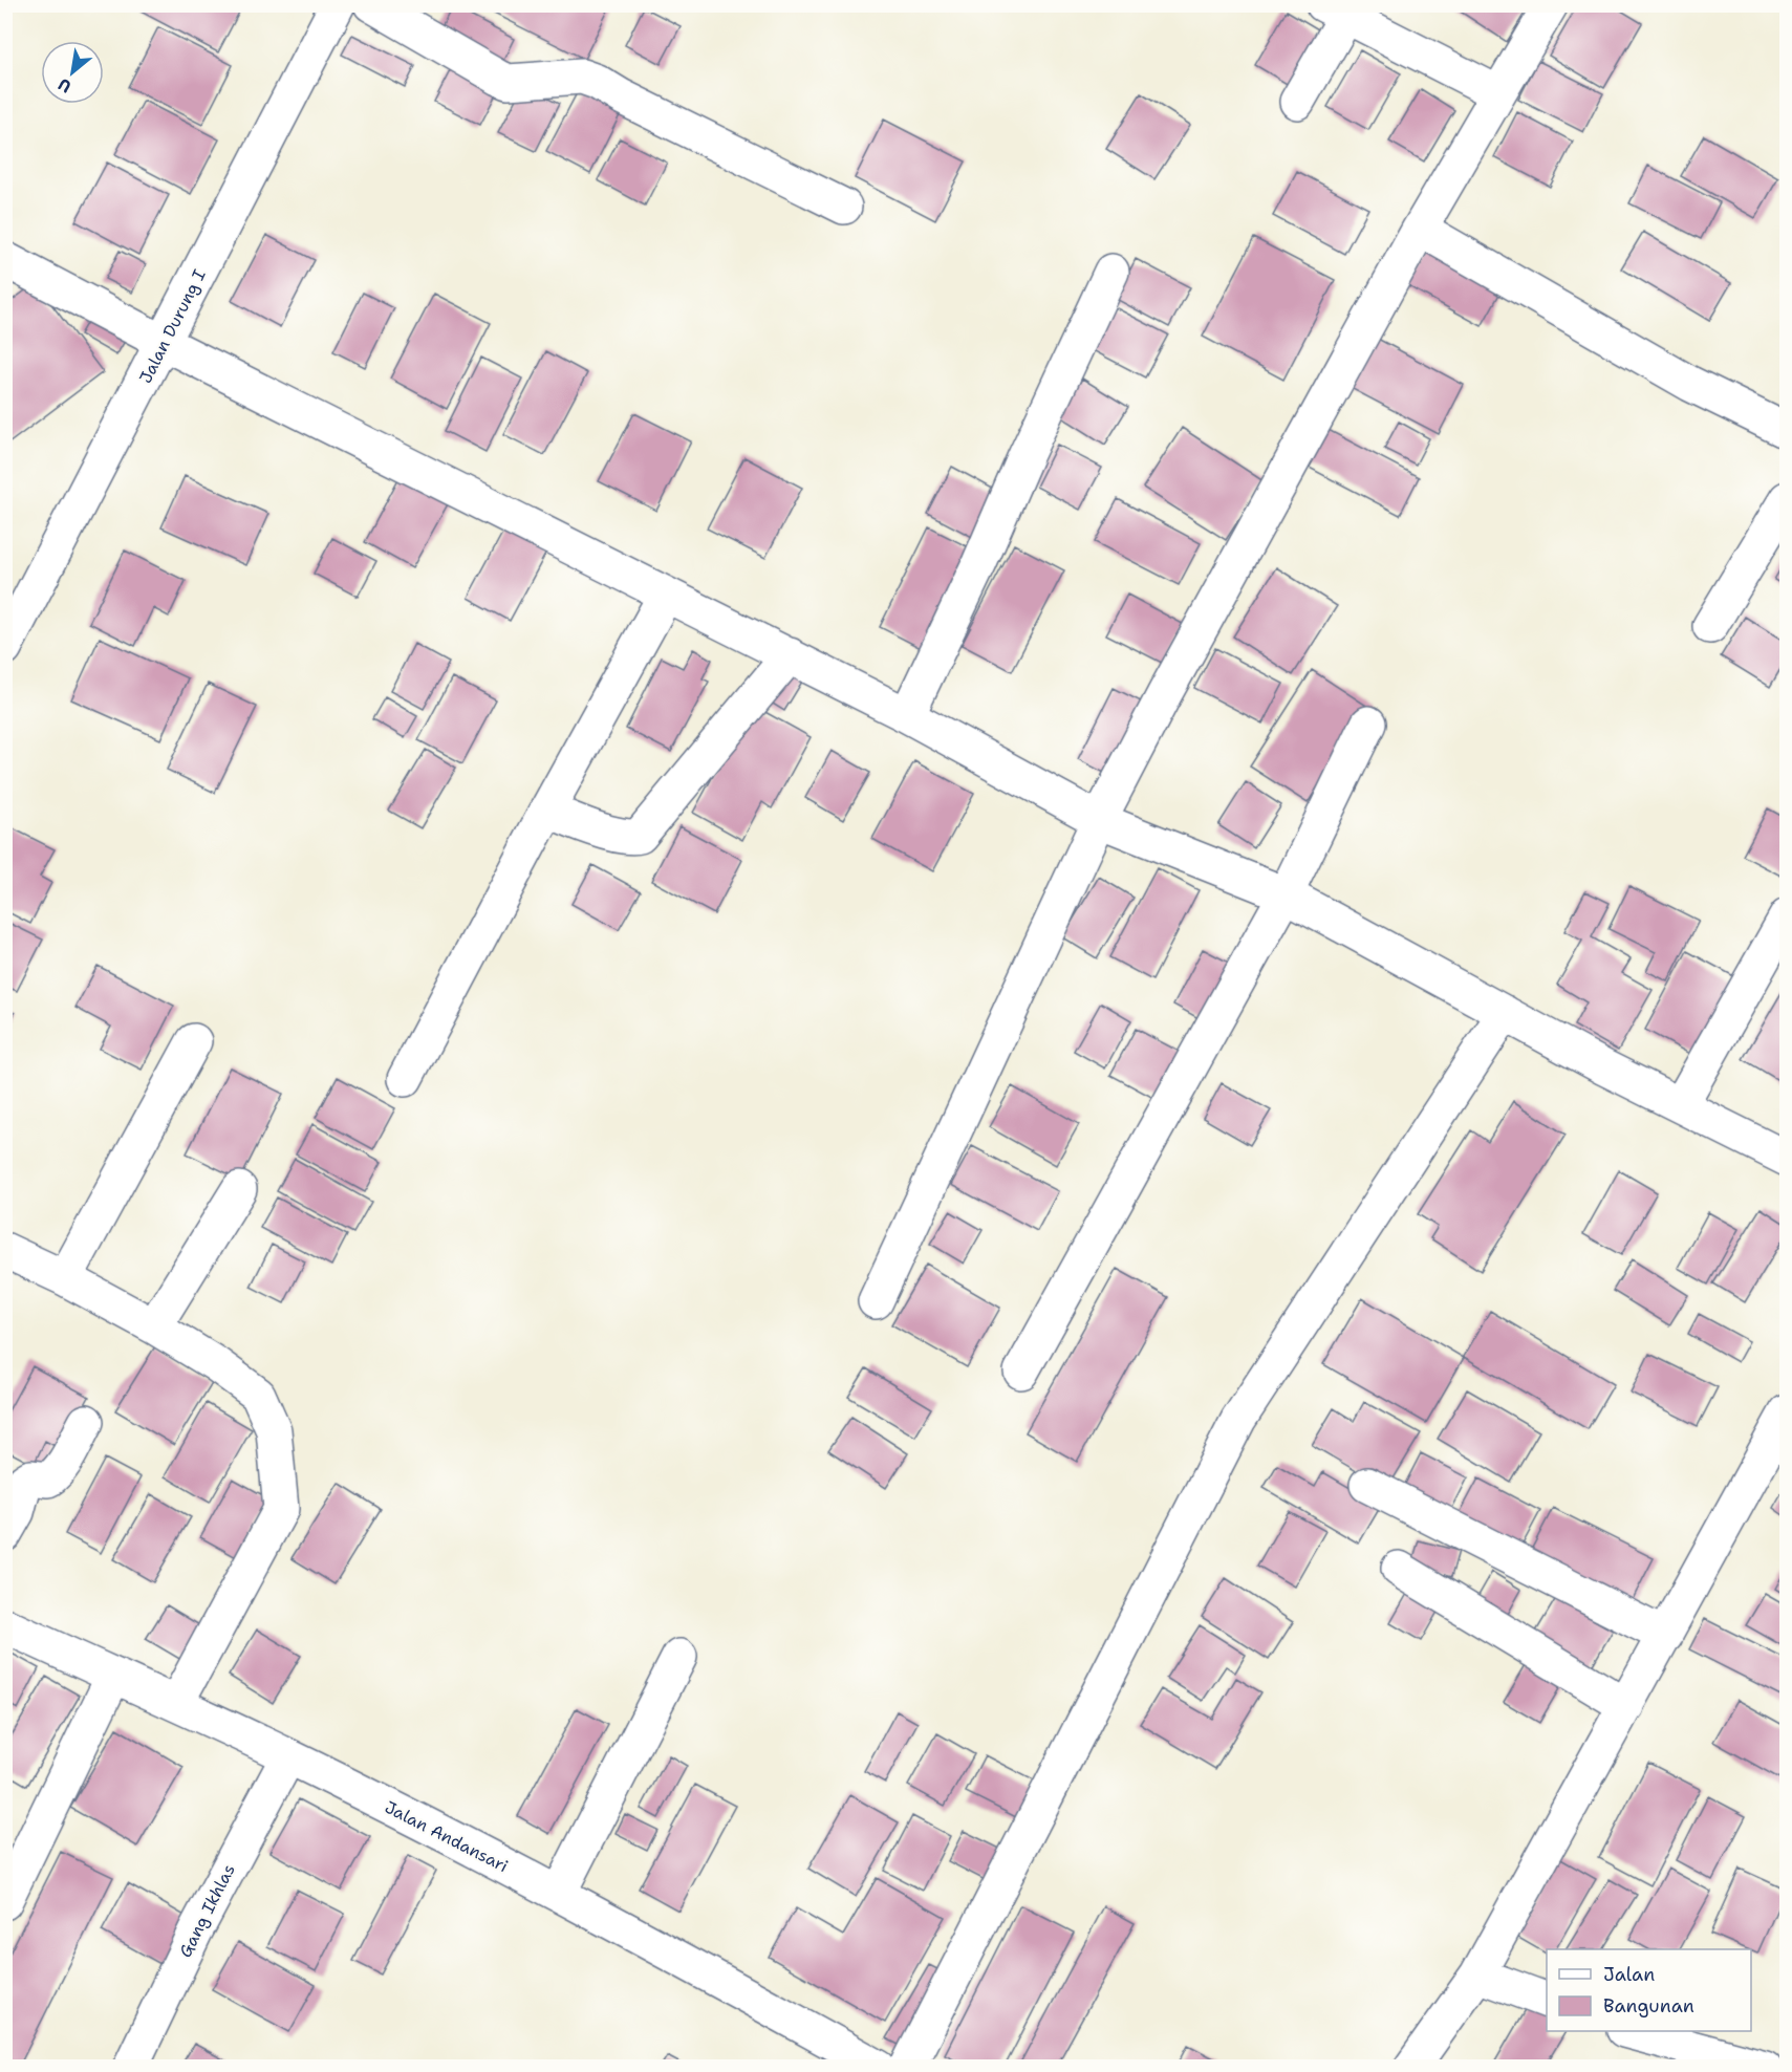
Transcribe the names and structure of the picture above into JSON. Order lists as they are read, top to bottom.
{
  "streets": {
    "street": ["Jalan Durung I", "Jalan Andansari", "Gang Ikhlas"]
  },
  "crossings": [
    ["Jalan Andansari", "Gang Ikhlas"]
  ],
  "legend": ["Jalan", "Bangunan"],
  "north": "bottom left"
}
